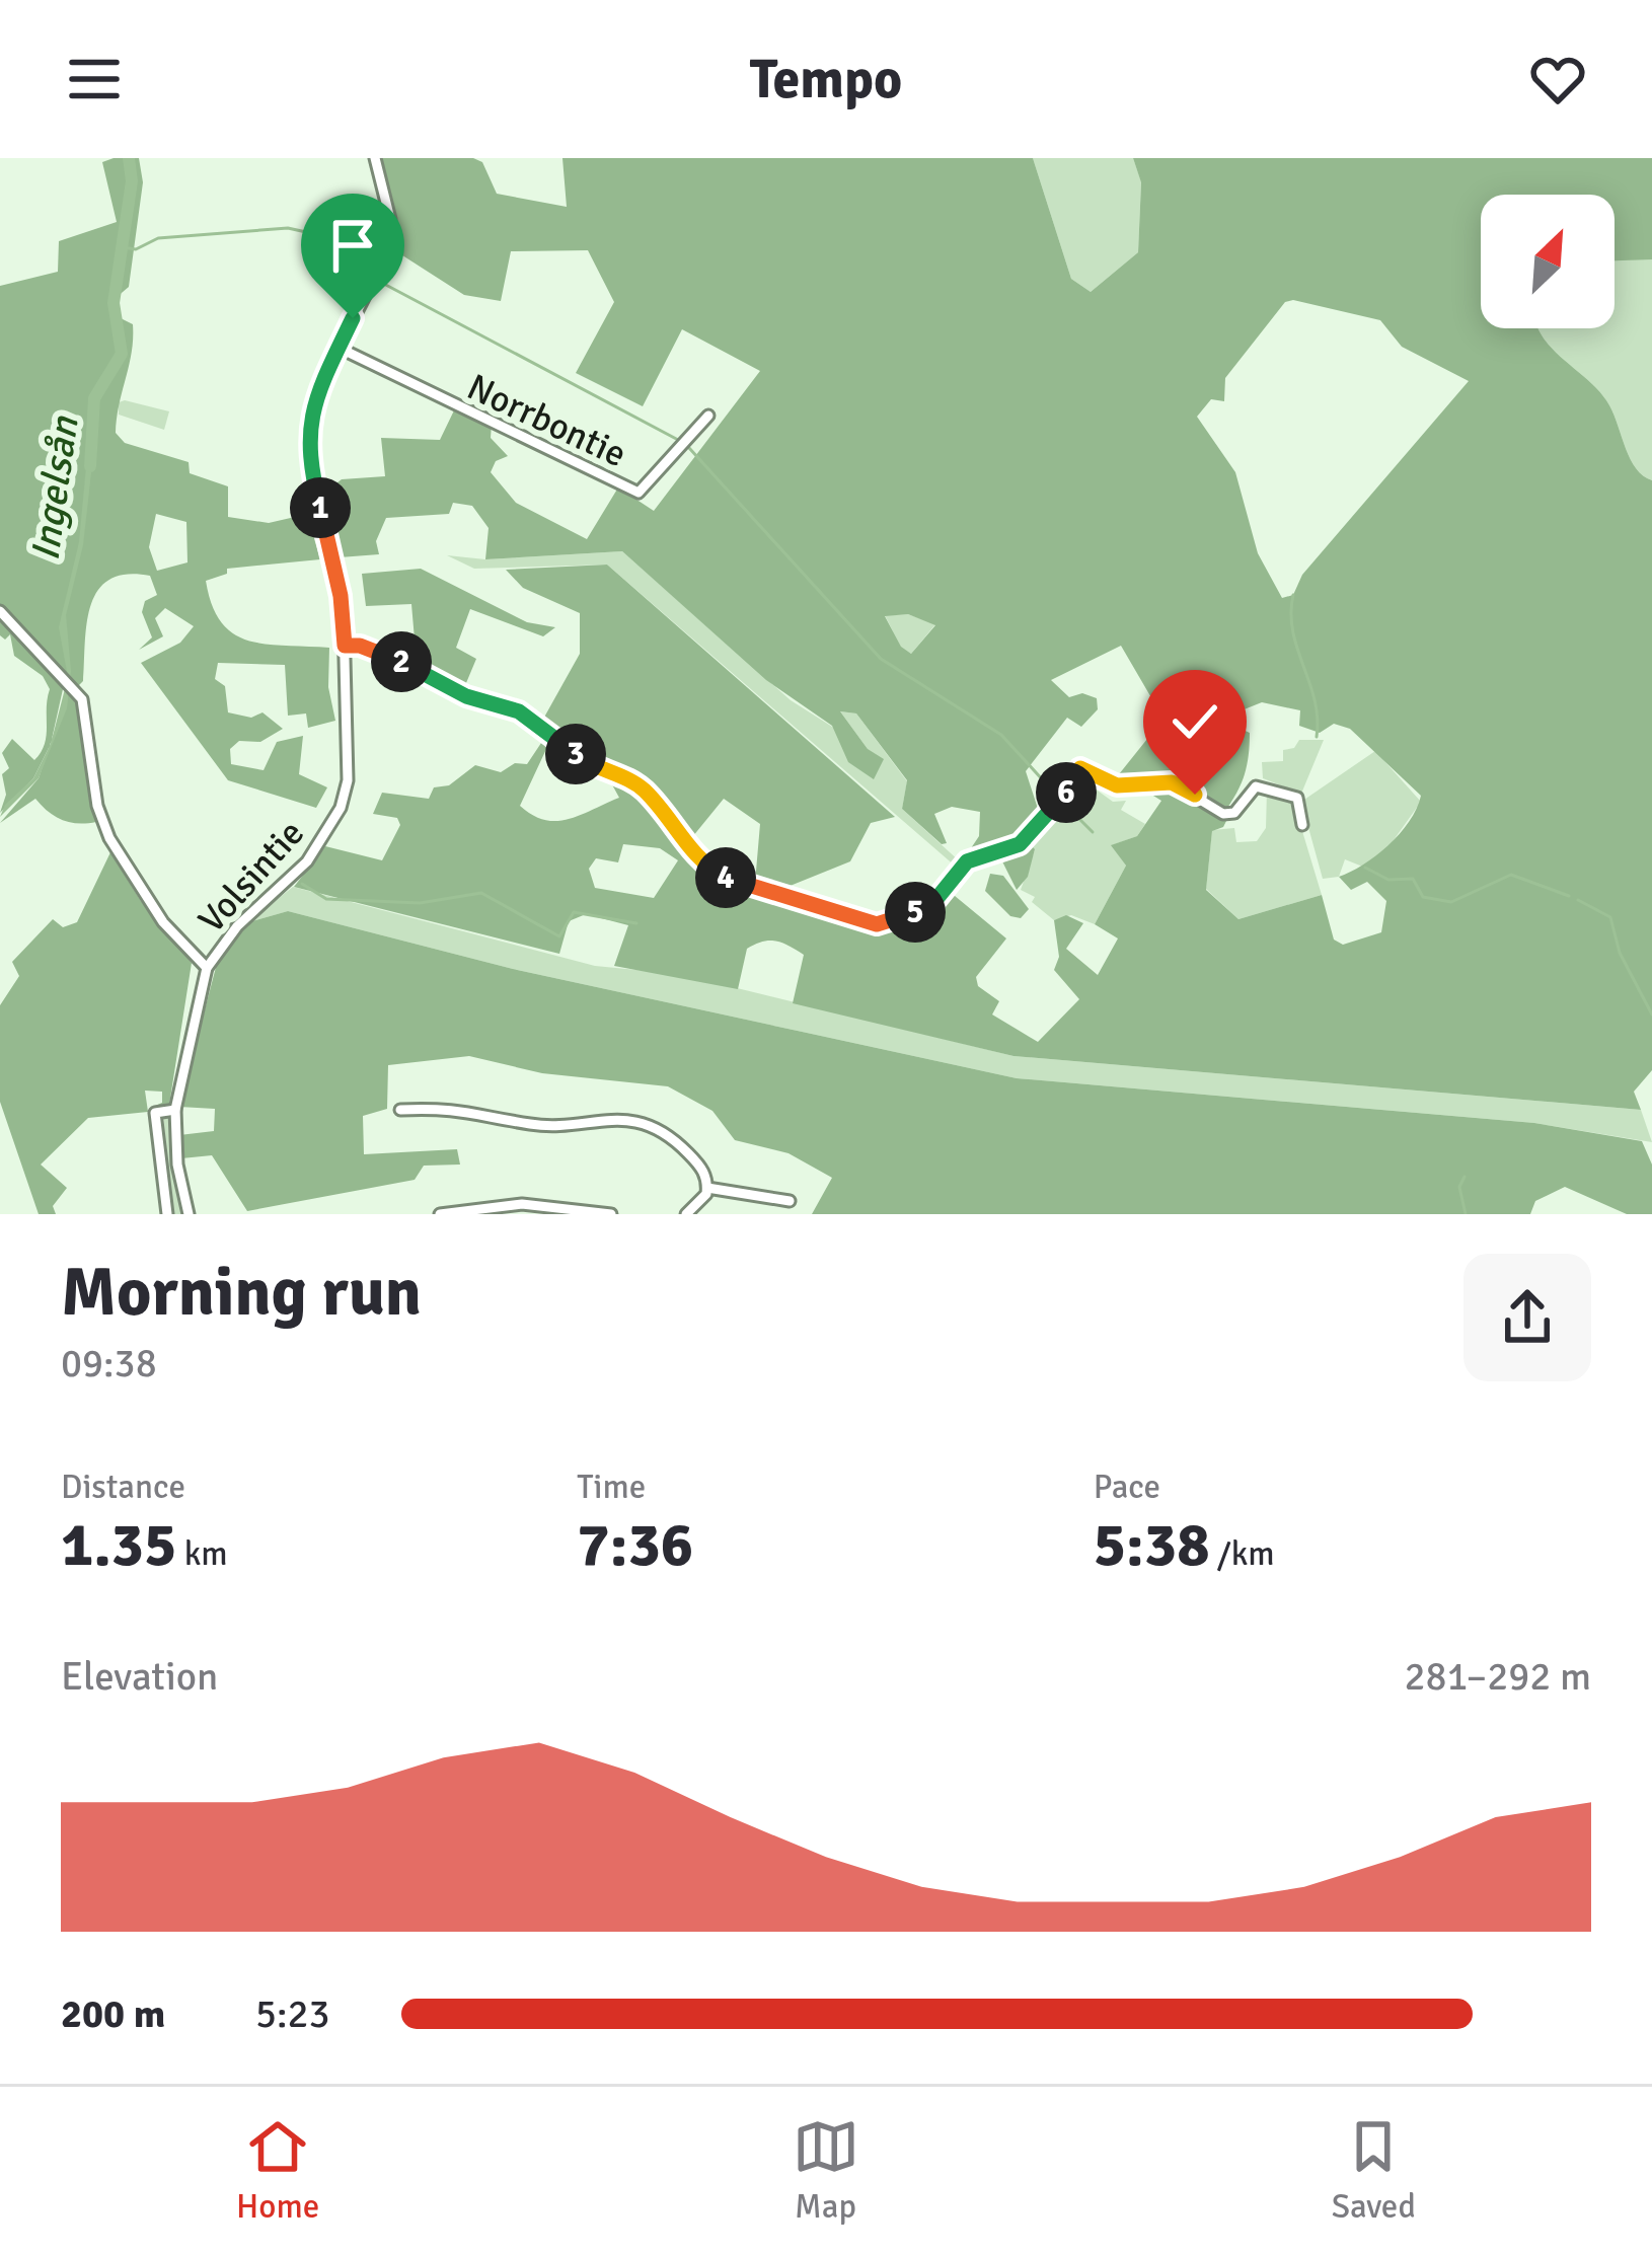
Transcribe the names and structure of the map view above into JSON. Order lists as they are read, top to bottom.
{
  "streets": {
    "street": ["Norrbontie", "Volsintie"]
  },
  "crossings": [
    ["Norrbontie", "Volsintie"]
  ],
  "water": ["Ingelsån"],
  "north": "top right",
  "page": {
    "header": "Tempo",
    "pins": [
      "1",
      "2",
      "3",
      "6",
      "4",
      "5"
    ],
    "heading": ["Morning run", "09:38"],
    "stats": [
      ["Distance", "1.35 km"],
      ["Time", "7:36"],
      ["Pace", "5:38 /km"]
    ],
    "chart": ["Elevation", "281–292 m"],
    "list": [
      {
        "name": "200 m",
        "note": "5:23"
      }
    ],
    "tabs": ["Home", "Map", "Saved"]
  }
}
